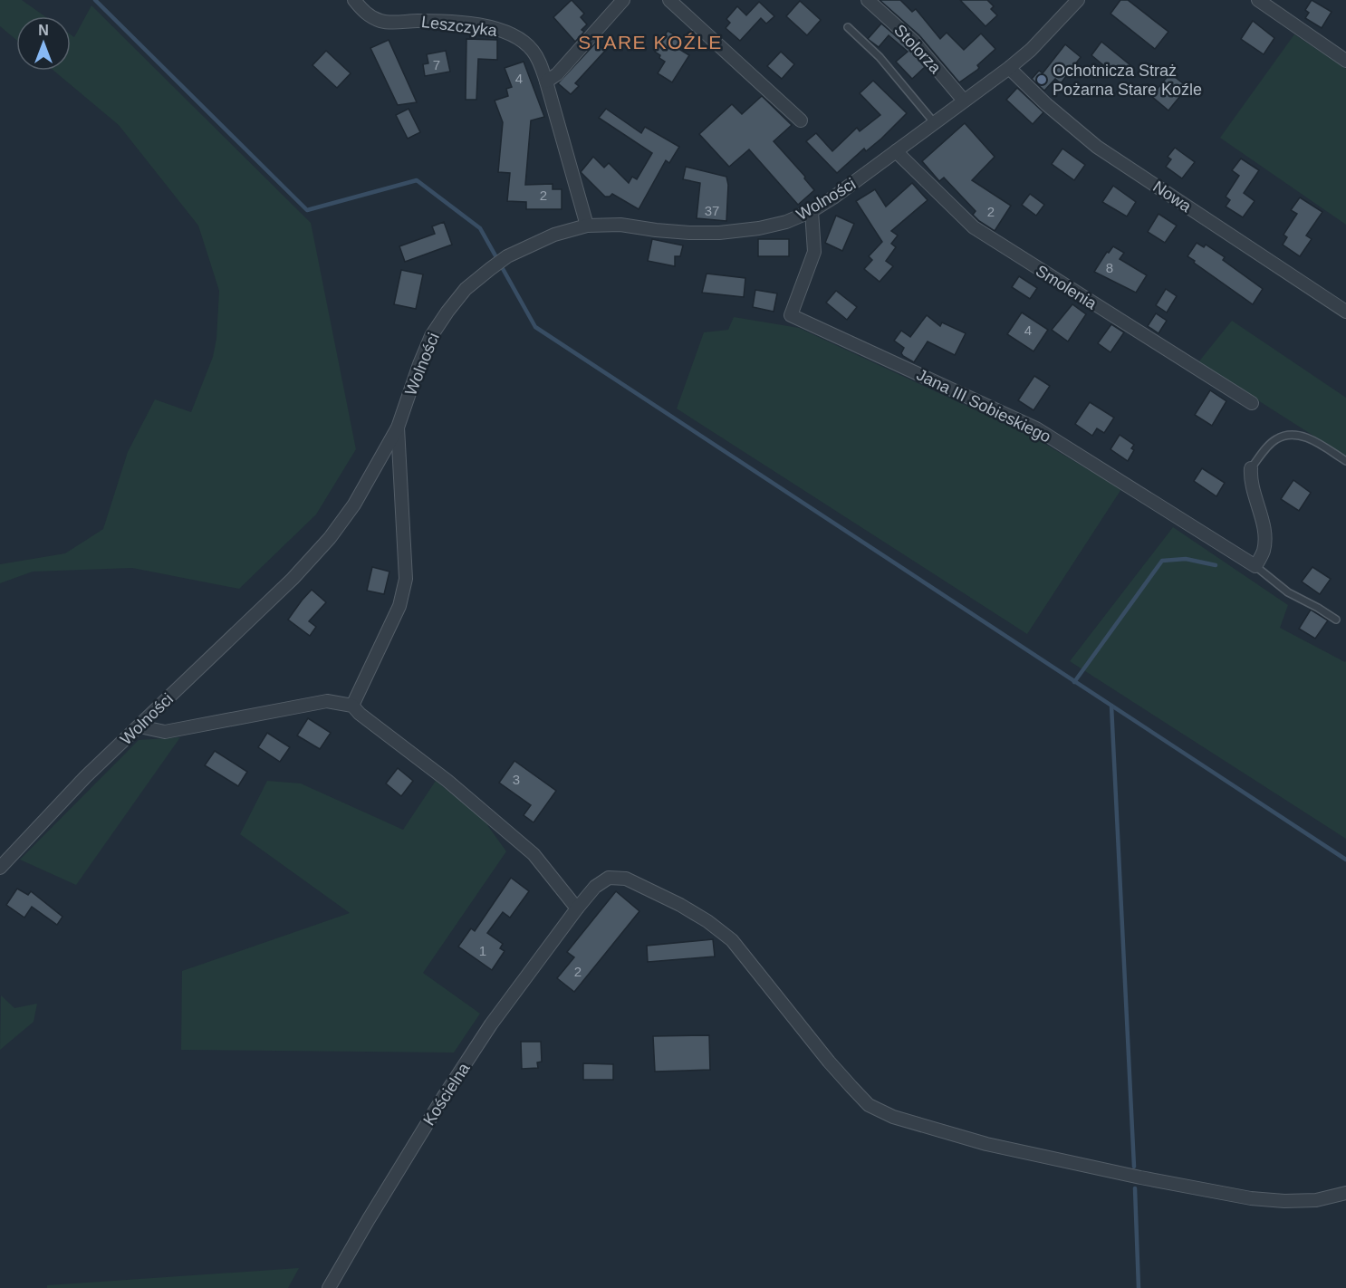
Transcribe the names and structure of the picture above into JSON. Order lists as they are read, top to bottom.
{
  "streets": {
    "street": [
      "Leszczyka",
      "Stolorza",
      "Nowa",
      "Wolności",
      "Smolenia",
      "Jana III Sobieskiego",
      "Kościelna"
    ]
  },
  "crossings": [
    ["Leszczyka", "Wolności"],
    ["Stolorza", "Wolności"],
    ["Nowa", "Wolności"],
    ["Wolności", "Smolenia"],
    ["Wolności", "Jana III Sobieskiego"]
  ],
  "districts": ["STARE KOŹLE"],
  "places": ["Ochotnicza Straż Pożarna Stare Koźle"],
  "house_numbers": [
    "7",
    "4",
    "2",
    "37",
    "2",
    "8",
    "4",
    "3",
    "1",
    "2"
  ],
  "north": "top"
}
